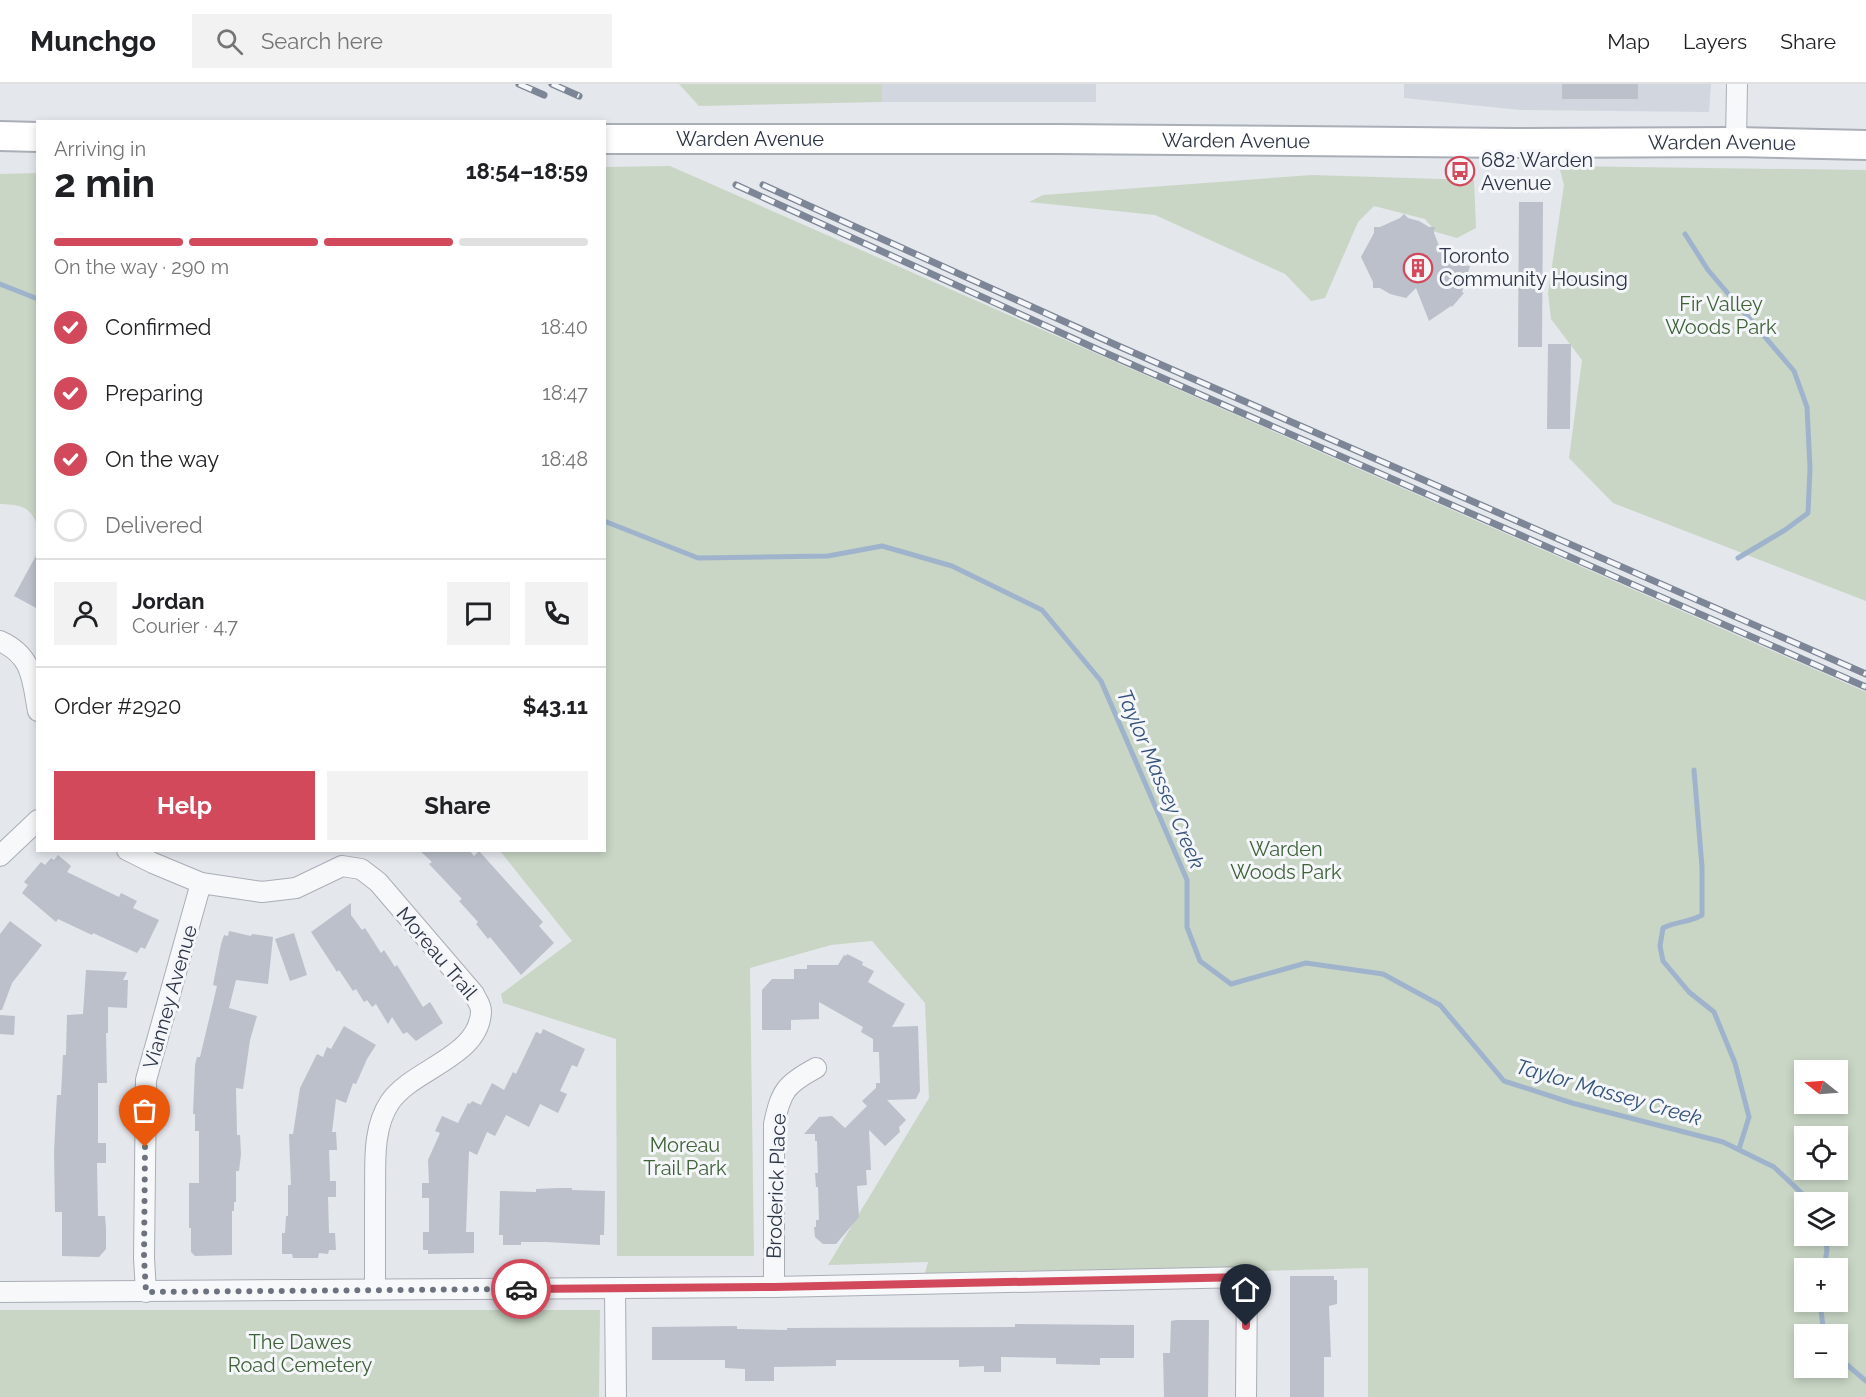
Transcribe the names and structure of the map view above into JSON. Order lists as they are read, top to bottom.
{
  "streets": {
    "main road": ["Warden Avenue"],
    "street": ["Moreau Trail", "Vianney Avenue", "Broderick Place"]
  },
  "crossings": [
    ["Moreau Trail", "Vianney Avenue"]
  ],
  "water": ["Taylor Massey Creek"],
  "parks": [
    "Fir Valley Woods Park",
    "Warden Woods Park",
    "Moreau Trail Park",
    "The Dawes Road Cemetery"
  ],
  "places": {
    "bus stop": ["682 Warden Avenue"],
    "building": ["Toronto Community Housing"]
  },
  "north": "left",
  "page": {
    "header": "Munchgo",
    "search": "Search here",
    "nav": ["Map", "Layers", "Share"],
    "heading": ["2 min", "Arriving in", "18:54–18:59"],
    "panel": [
      "Jordan",
      "Courier · 4.7",
      "Order #2920",
      "$43.11"
    ],
    "bar": "On the way · 290 m",
    "list": [
      ["Confirmed", "18:40"],
      ["Preparing", "18:47"],
      ["On the way", "18:48"],
      "Delivered"
    ],
    "buttons": ["Help", "Share"],
    "map_buttons": ["+", "−"]
  }
}
